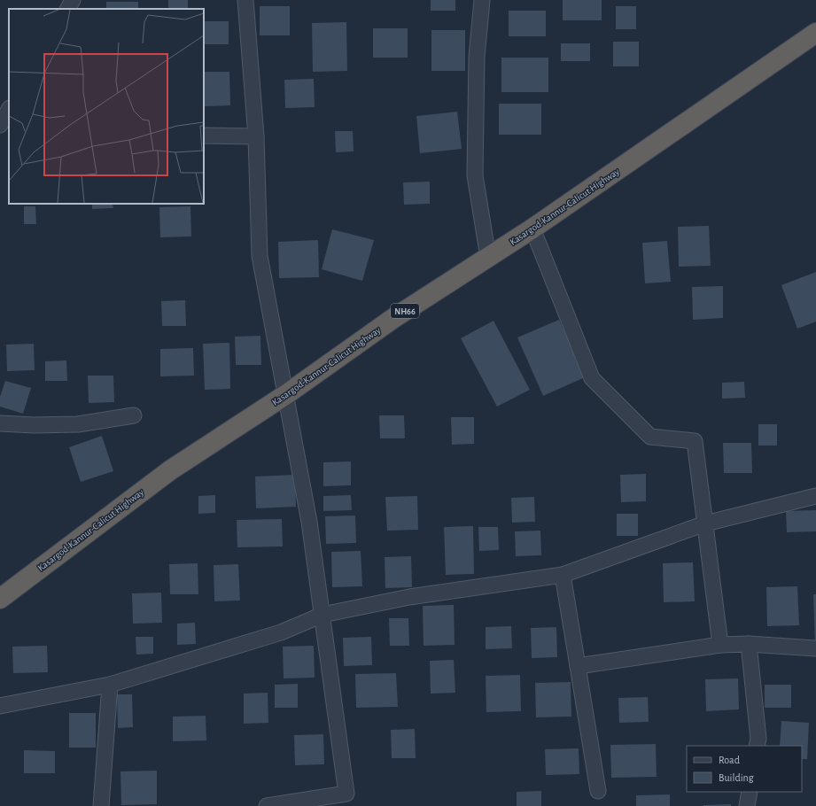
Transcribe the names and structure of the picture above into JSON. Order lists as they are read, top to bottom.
{
  "streets": {
    "highway": ["Kasargod-Kannur-Calicut Highway", "NH66"]
  },
  "legend": ["Road", "Building"]
}
